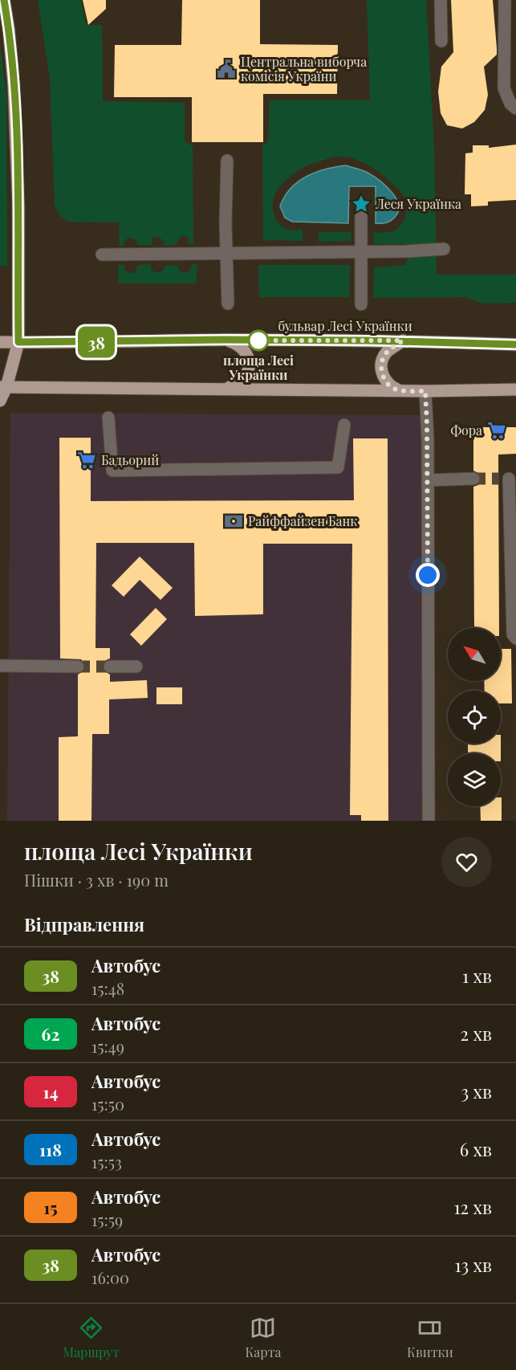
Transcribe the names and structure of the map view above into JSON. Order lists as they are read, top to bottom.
{
  "streets": {
    "main road": ["бульвар Лесі Українки"]
  },
  "places": {
    "public building": ["Центральна виборча комісія України"],
    "place": ["Леся Українка"],
    "other": ["площа Лесі Українки"],
    "supermarket": ["Фора", "Бадьорий"],
    "bank": ["Райффайзен Банк"]
  },
  "lines": ["bus line 38"],
  "north": "top left",
  "page": {
    "on_map": "38",
    "heading": [
      ["площа Лесі Українки", "Пішки · 3 хв · 190 m"],
      "Відправлення"
    ],
    "list": [
      {
        "mark": "38",
        "name": "Автобус",
        "note": "15:48",
        "value": "1 хв"
      },
      {
        "mark": "62",
        "name": "Автобус",
        "note": "15:49",
        "value": "2 хв"
      },
      {
        "mark": "14",
        "name": "Автобус",
        "note": "15:50",
        "value": "3 хв"
      },
      {
        "mark": "118",
        "name": "Автобус",
        "note": "15:53",
        "value": "6 хв"
      },
      {
        "mark": "15",
        "name": "Автобус",
        "note": "15:59",
        "value": "12 хв"
      },
      {
        "mark": "38",
        "name": "Автобус",
        "note": "16:00",
        "value": "13 хв"
      }
    ],
    "tabs": ["Маршрут", "Карта", "Квитки"]
  }
}
